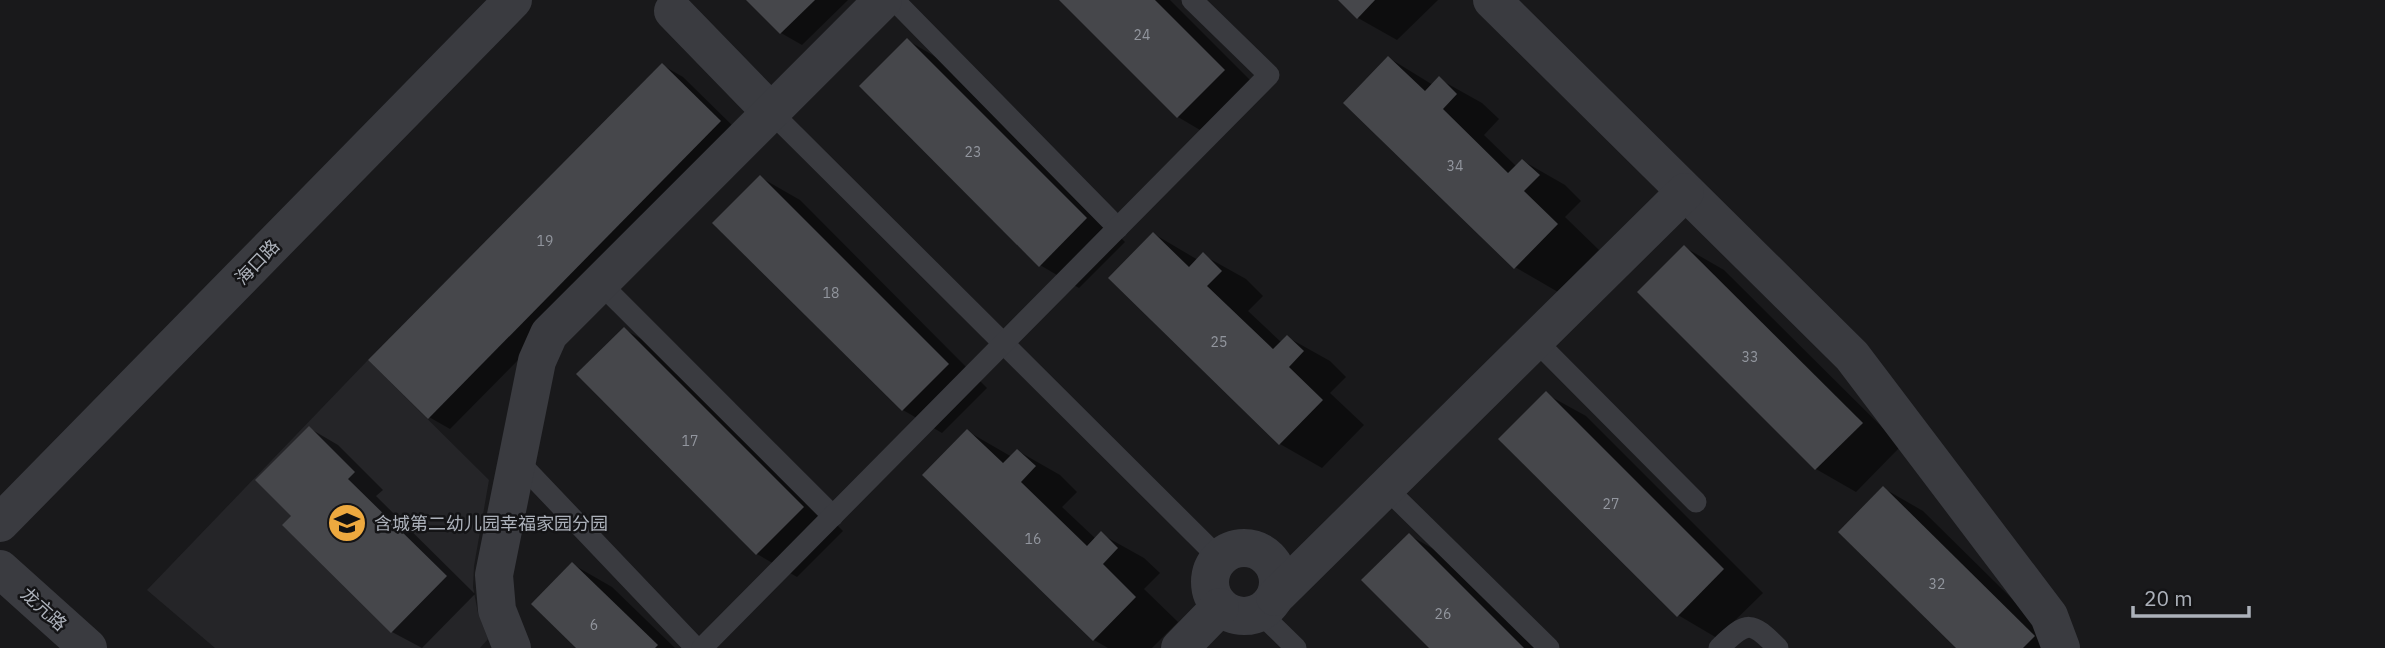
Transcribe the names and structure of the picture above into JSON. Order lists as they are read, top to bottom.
{
  "streets": {
    "street": ["海口路", "龙亢路"]
  },
  "places": {
    "school or university": ["含城第二幼儿园幸福家园分园"]
  },
  "house_numbers": [
    "24",
    "23",
    "34",
    "19",
    "18",
    "25",
    "33",
    "17",
    "27",
    "16",
    "32",
    "26",
    "6"
  ],
  "scale_bar": "20 m"
}
